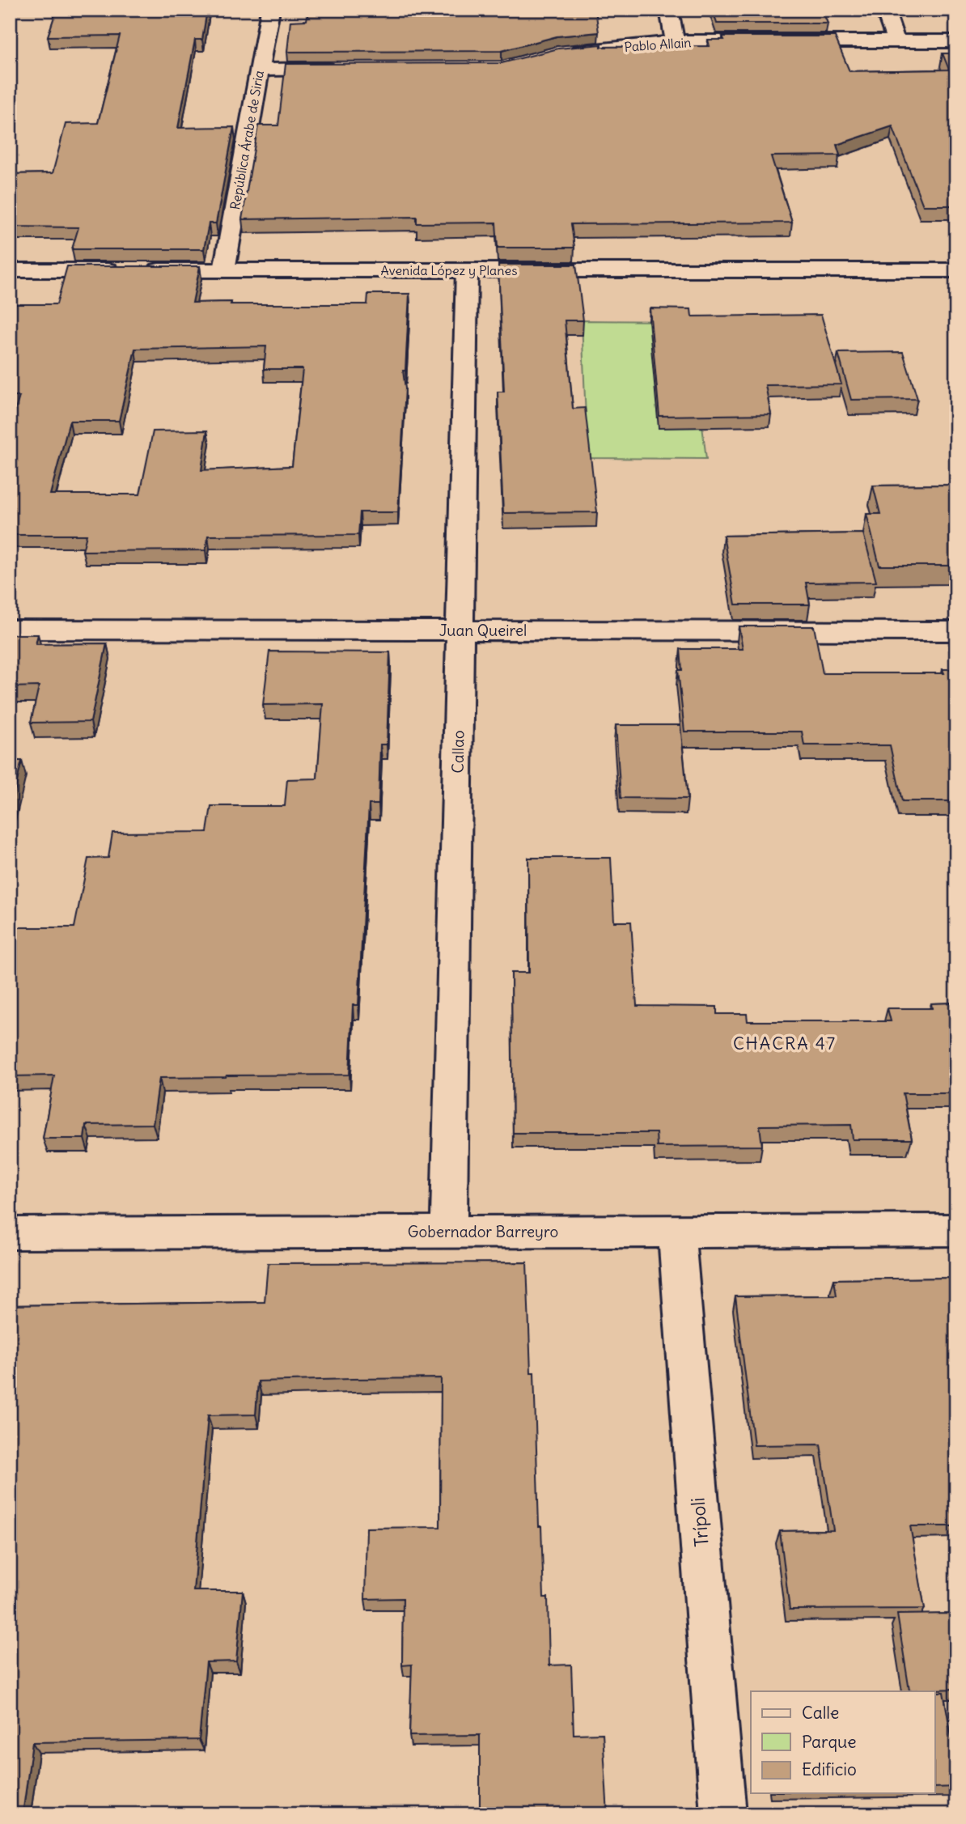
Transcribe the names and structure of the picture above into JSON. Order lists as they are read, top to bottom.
{
  "streets": {
    "street": [
      "Pablo Allain",
      "República Árabe de Siria",
      "Avenida López y Planes",
      "Juan Queirel",
      "Callao",
      "Gobernador Barreyro",
      "Trípoli"
    ]
  },
  "crossings": [
    ["República Árabe de Siria", "Avenida López y Planes"],
    ["Avenida López y Planes", "Callao"],
    ["Juan Queirel", "Callao"],
    ["Callao", "Gobernador Barreyro"],
    ["Gobernador Barreyro", "Trípoli"]
  ],
  "districts": ["CHACRA 47"],
  "legend": ["Calle", "Parque", "Edificio"]
}
